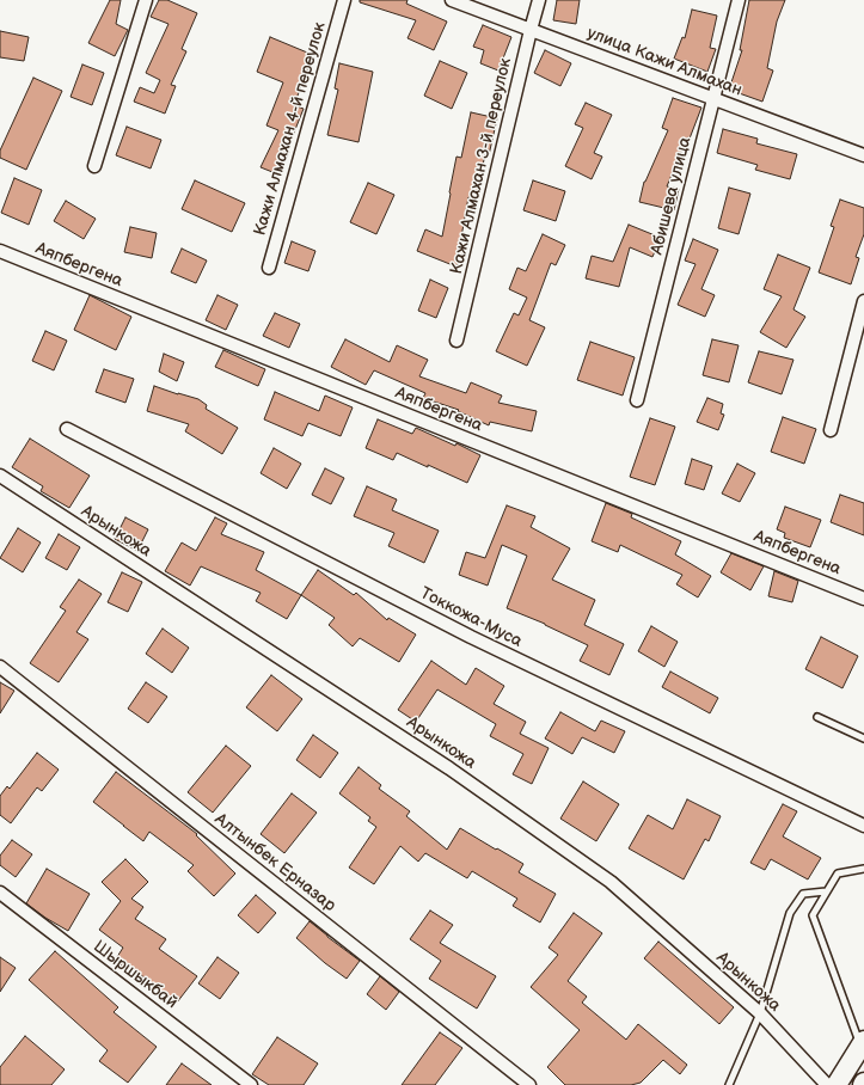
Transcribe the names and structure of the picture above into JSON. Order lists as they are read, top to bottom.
{
  "streets": {
    "street": [
      "улица Кажи Алмахан",
      "Кажи Алмахан 4-й переулок",
      "Кажи Алмахан 3-й переулок",
      "Абишева улица",
      "Аяпбергена",
      "Арынкожа",
      "Токкожа-Муса",
      "Алтынбек Ерназар",
      "Шыршыкбай"
    ]
  },
  "crossings": [
    ["улица Кажи Алмахан", "Кажи Алмахан 3-й переулок"],
    ["улица Кажи Алмахан", "Абишева улица"]
  ]
}
